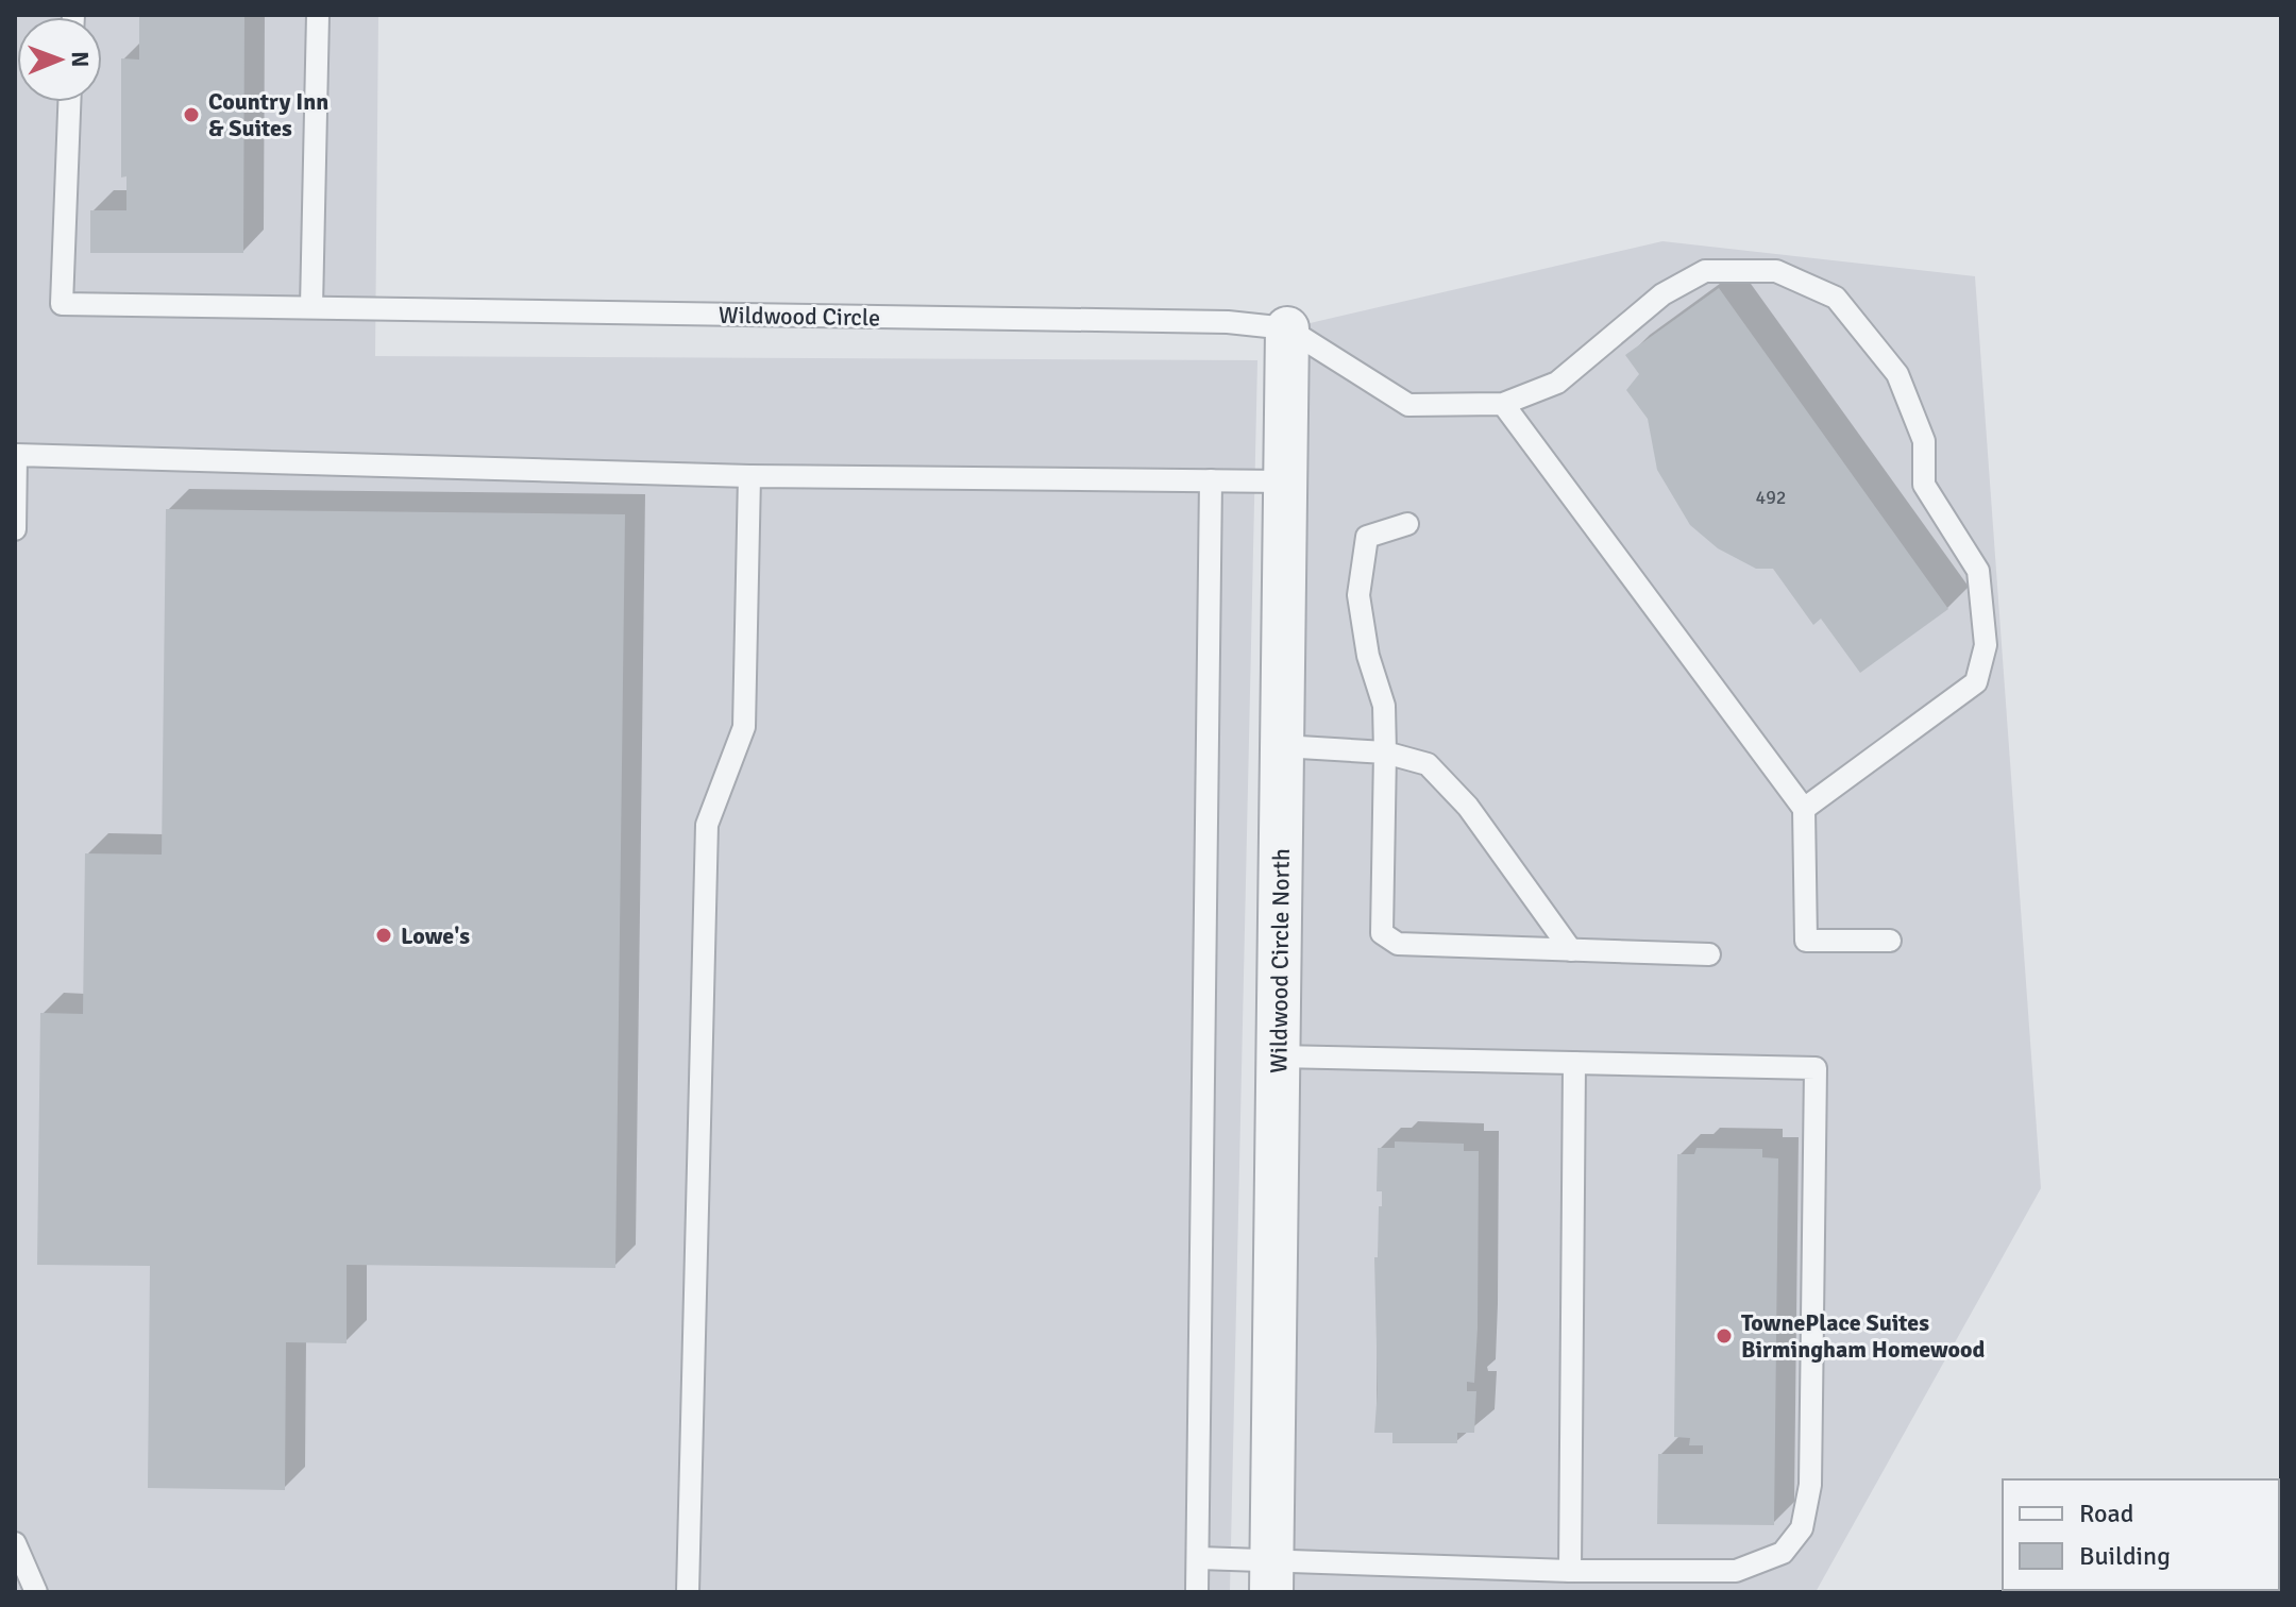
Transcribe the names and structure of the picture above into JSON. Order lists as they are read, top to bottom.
{
  "streets": {
    "street": ["Wildwood Circle North"],
    "lane": ["Wildwood Circle"]
  },
  "crossings": [
    ["Wildwood Circle", "Wildwood Circle North"]
  ],
  "places": ["Country Inn & Suites", "Lowe's", "TownePlace Suites Birmingham Homewood"],
  "house_numbers": ["492"],
  "legend": ["Road", "Building"],
  "north": "right"
}
